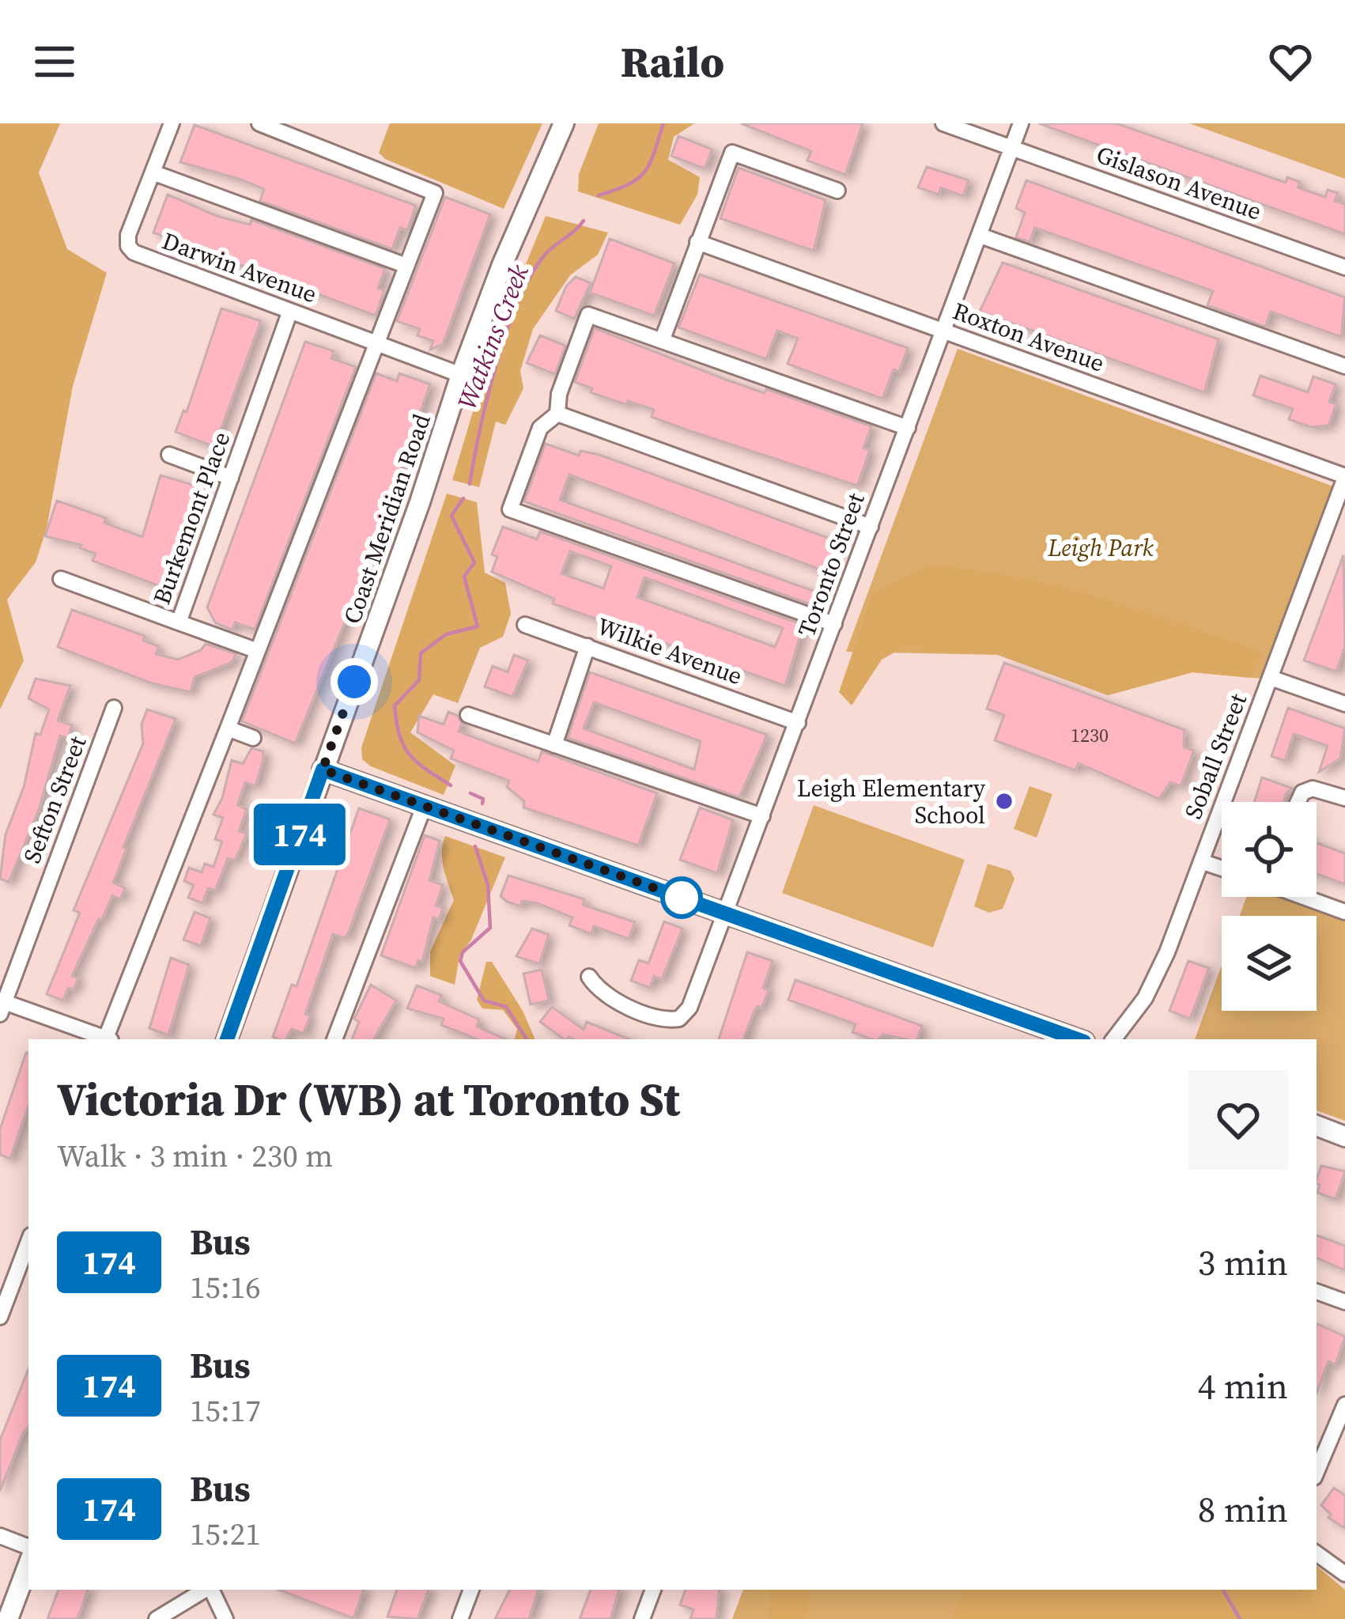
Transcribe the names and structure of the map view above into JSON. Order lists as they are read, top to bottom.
{
  "streets": {
    "main road": ["Coast Meridian Road"],
    "street": [
      "Gislason Avenue",
      "Darwin Avenue",
      "Roxton Avenue",
      "Burkemont Place",
      "Toronto Street",
      "Wilkie Avenue",
      "Soball Street",
      "Sefton Street"
    ]
  },
  "crossings": [
    ["Gislason Avenue", "Toronto Street"],
    ["Darwin Avenue", "Burkemont Place"],
    ["Darwin Avenue", "Coast Meridian Road"],
    ["Roxton Avenue", "Toronto Street"],
    ["Roxton Avenue", "Soball Street"],
    ["Toronto Street", "Wilkie Avenue"]
  ],
  "water": ["Watkins Creek"],
  "parks": ["Leigh Park"],
  "places": ["Leigh Elementary School"],
  "lines": ["bus line 174"],
  "house_numbers": ["1230"],
  "page": {
    "header": "Railo",
    "on_map": "174",
    "heading": ["Victoria Dr (WB) at Toronto St", "Walk · 3 min · 230 m"],
    "list": [
      {
        "mark": "174",
        "name": "Bus",
        "note": "15:16",
        "value": "3 min"
      },
      {
        "mark": "174",
        "name": "Bus",
        "note": "15:17",
        "value": "4 min"
      },
      {
        "mark": "174",
        "name": "Bus",
        "note": "15:21",
        "value": "8 min"
      }
    ]
  }
}
